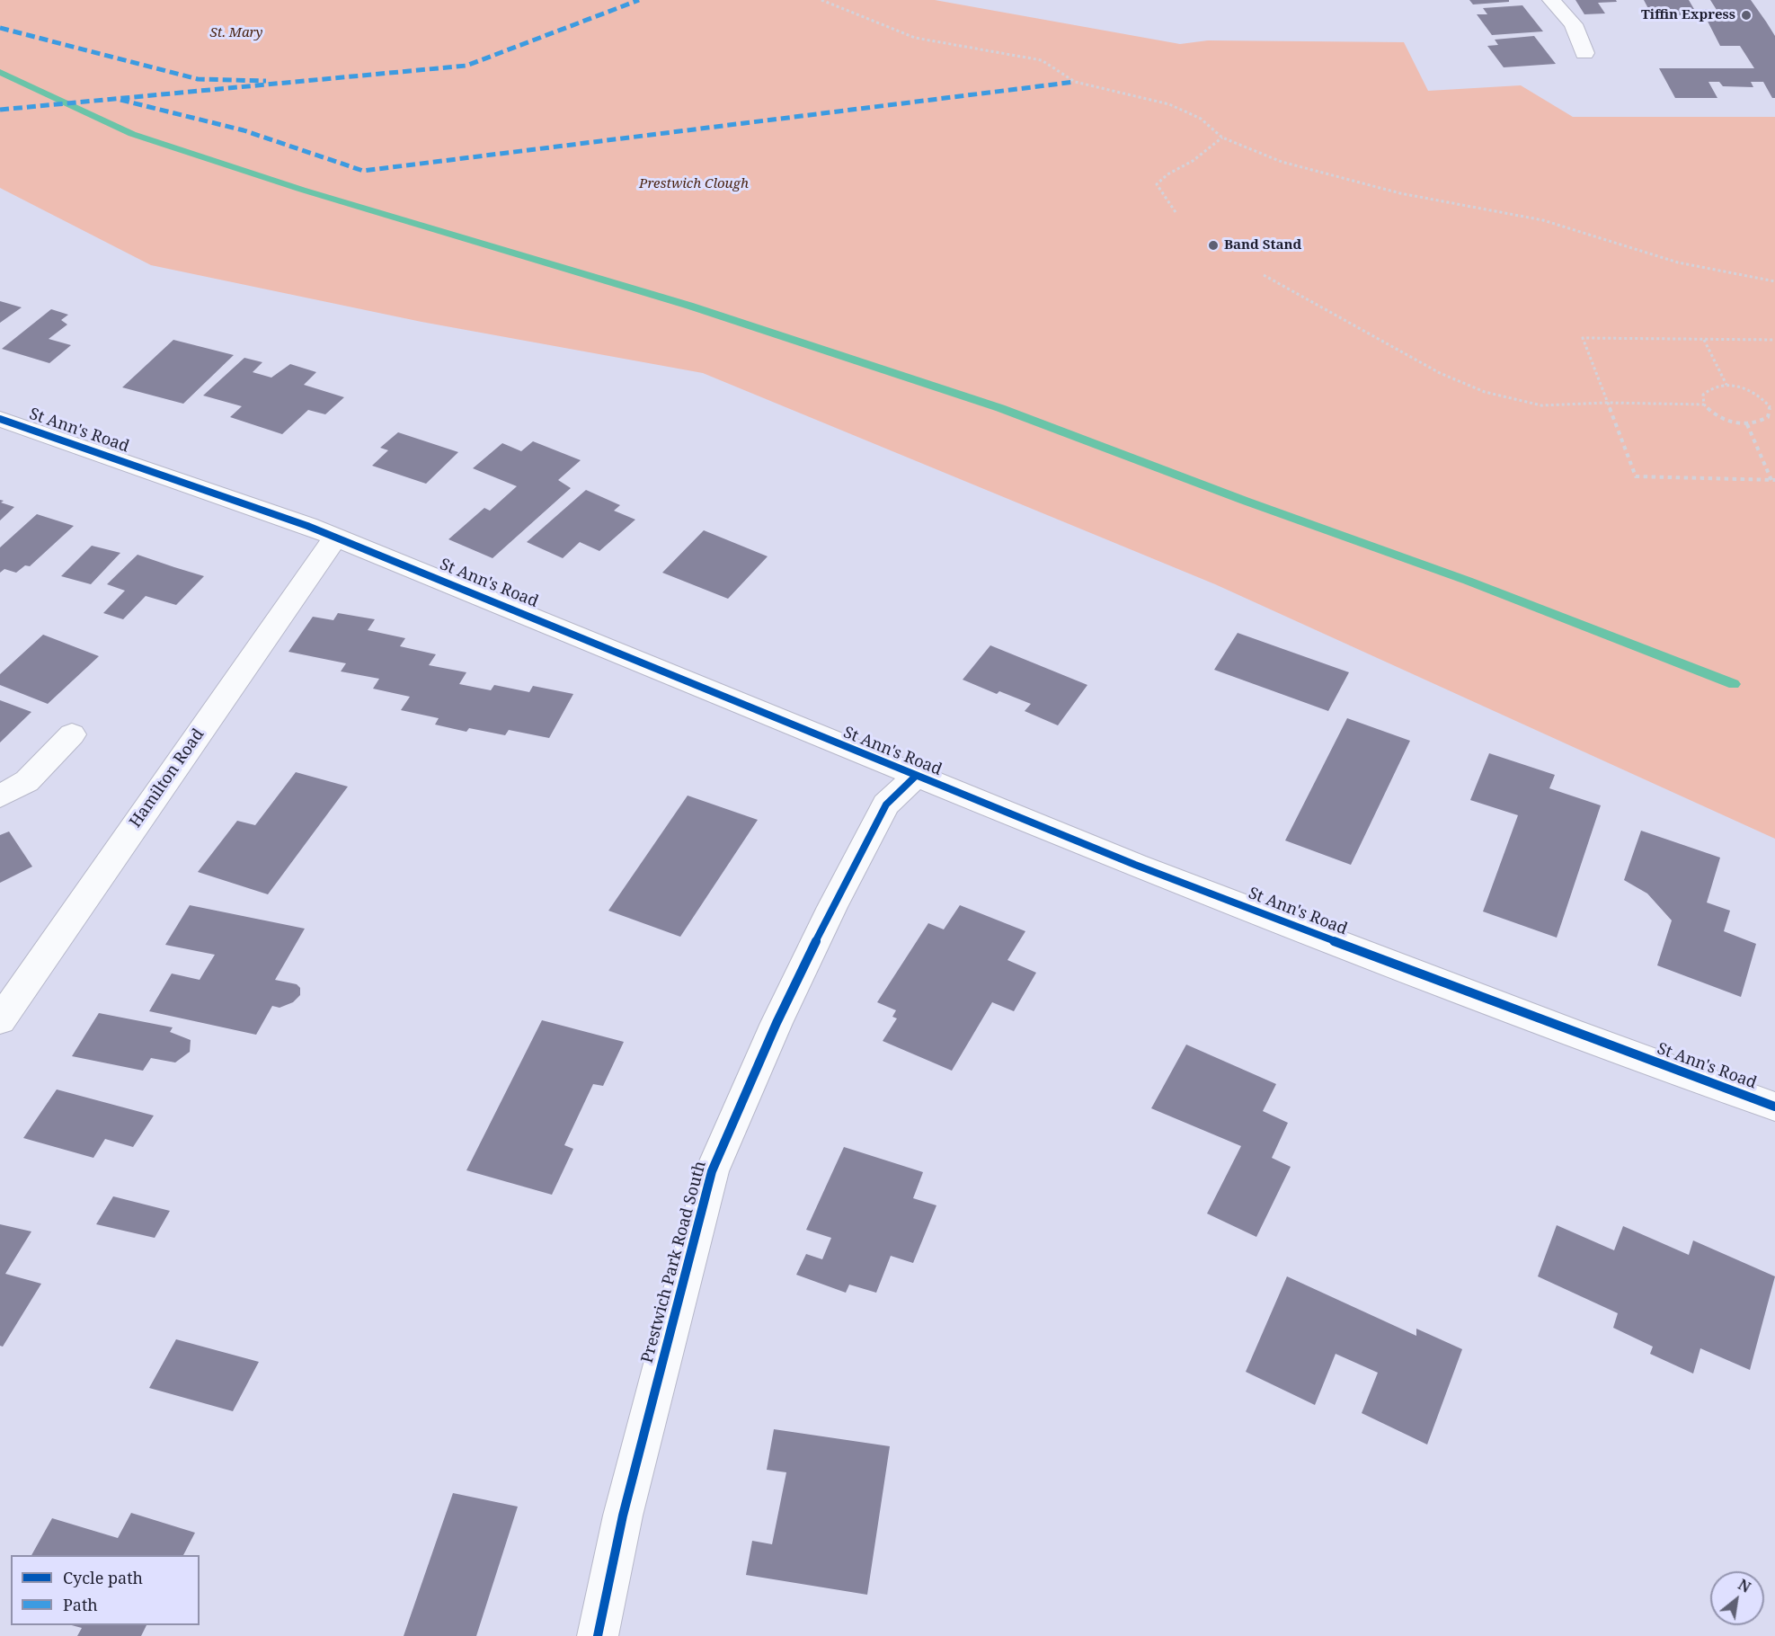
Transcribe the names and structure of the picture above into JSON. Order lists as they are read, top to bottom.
{
  "streets": {
    "street": ["St Ann's Road", "Hamilton Road", "Prestwich Park Road South"]
  },
  "crossings": [
    ["St Ann's Road", "Hamilton Road"],
    ["St Ann's Road", "Prestwich Park Road South"]
  ],
  "parks": ["St. Mary", "Prestwich Clough"],
  "places": ["Tiffin Express", "Band Stand"],
  "legend": ["Cycle path", "Path"],
  "north": "top right"
}
